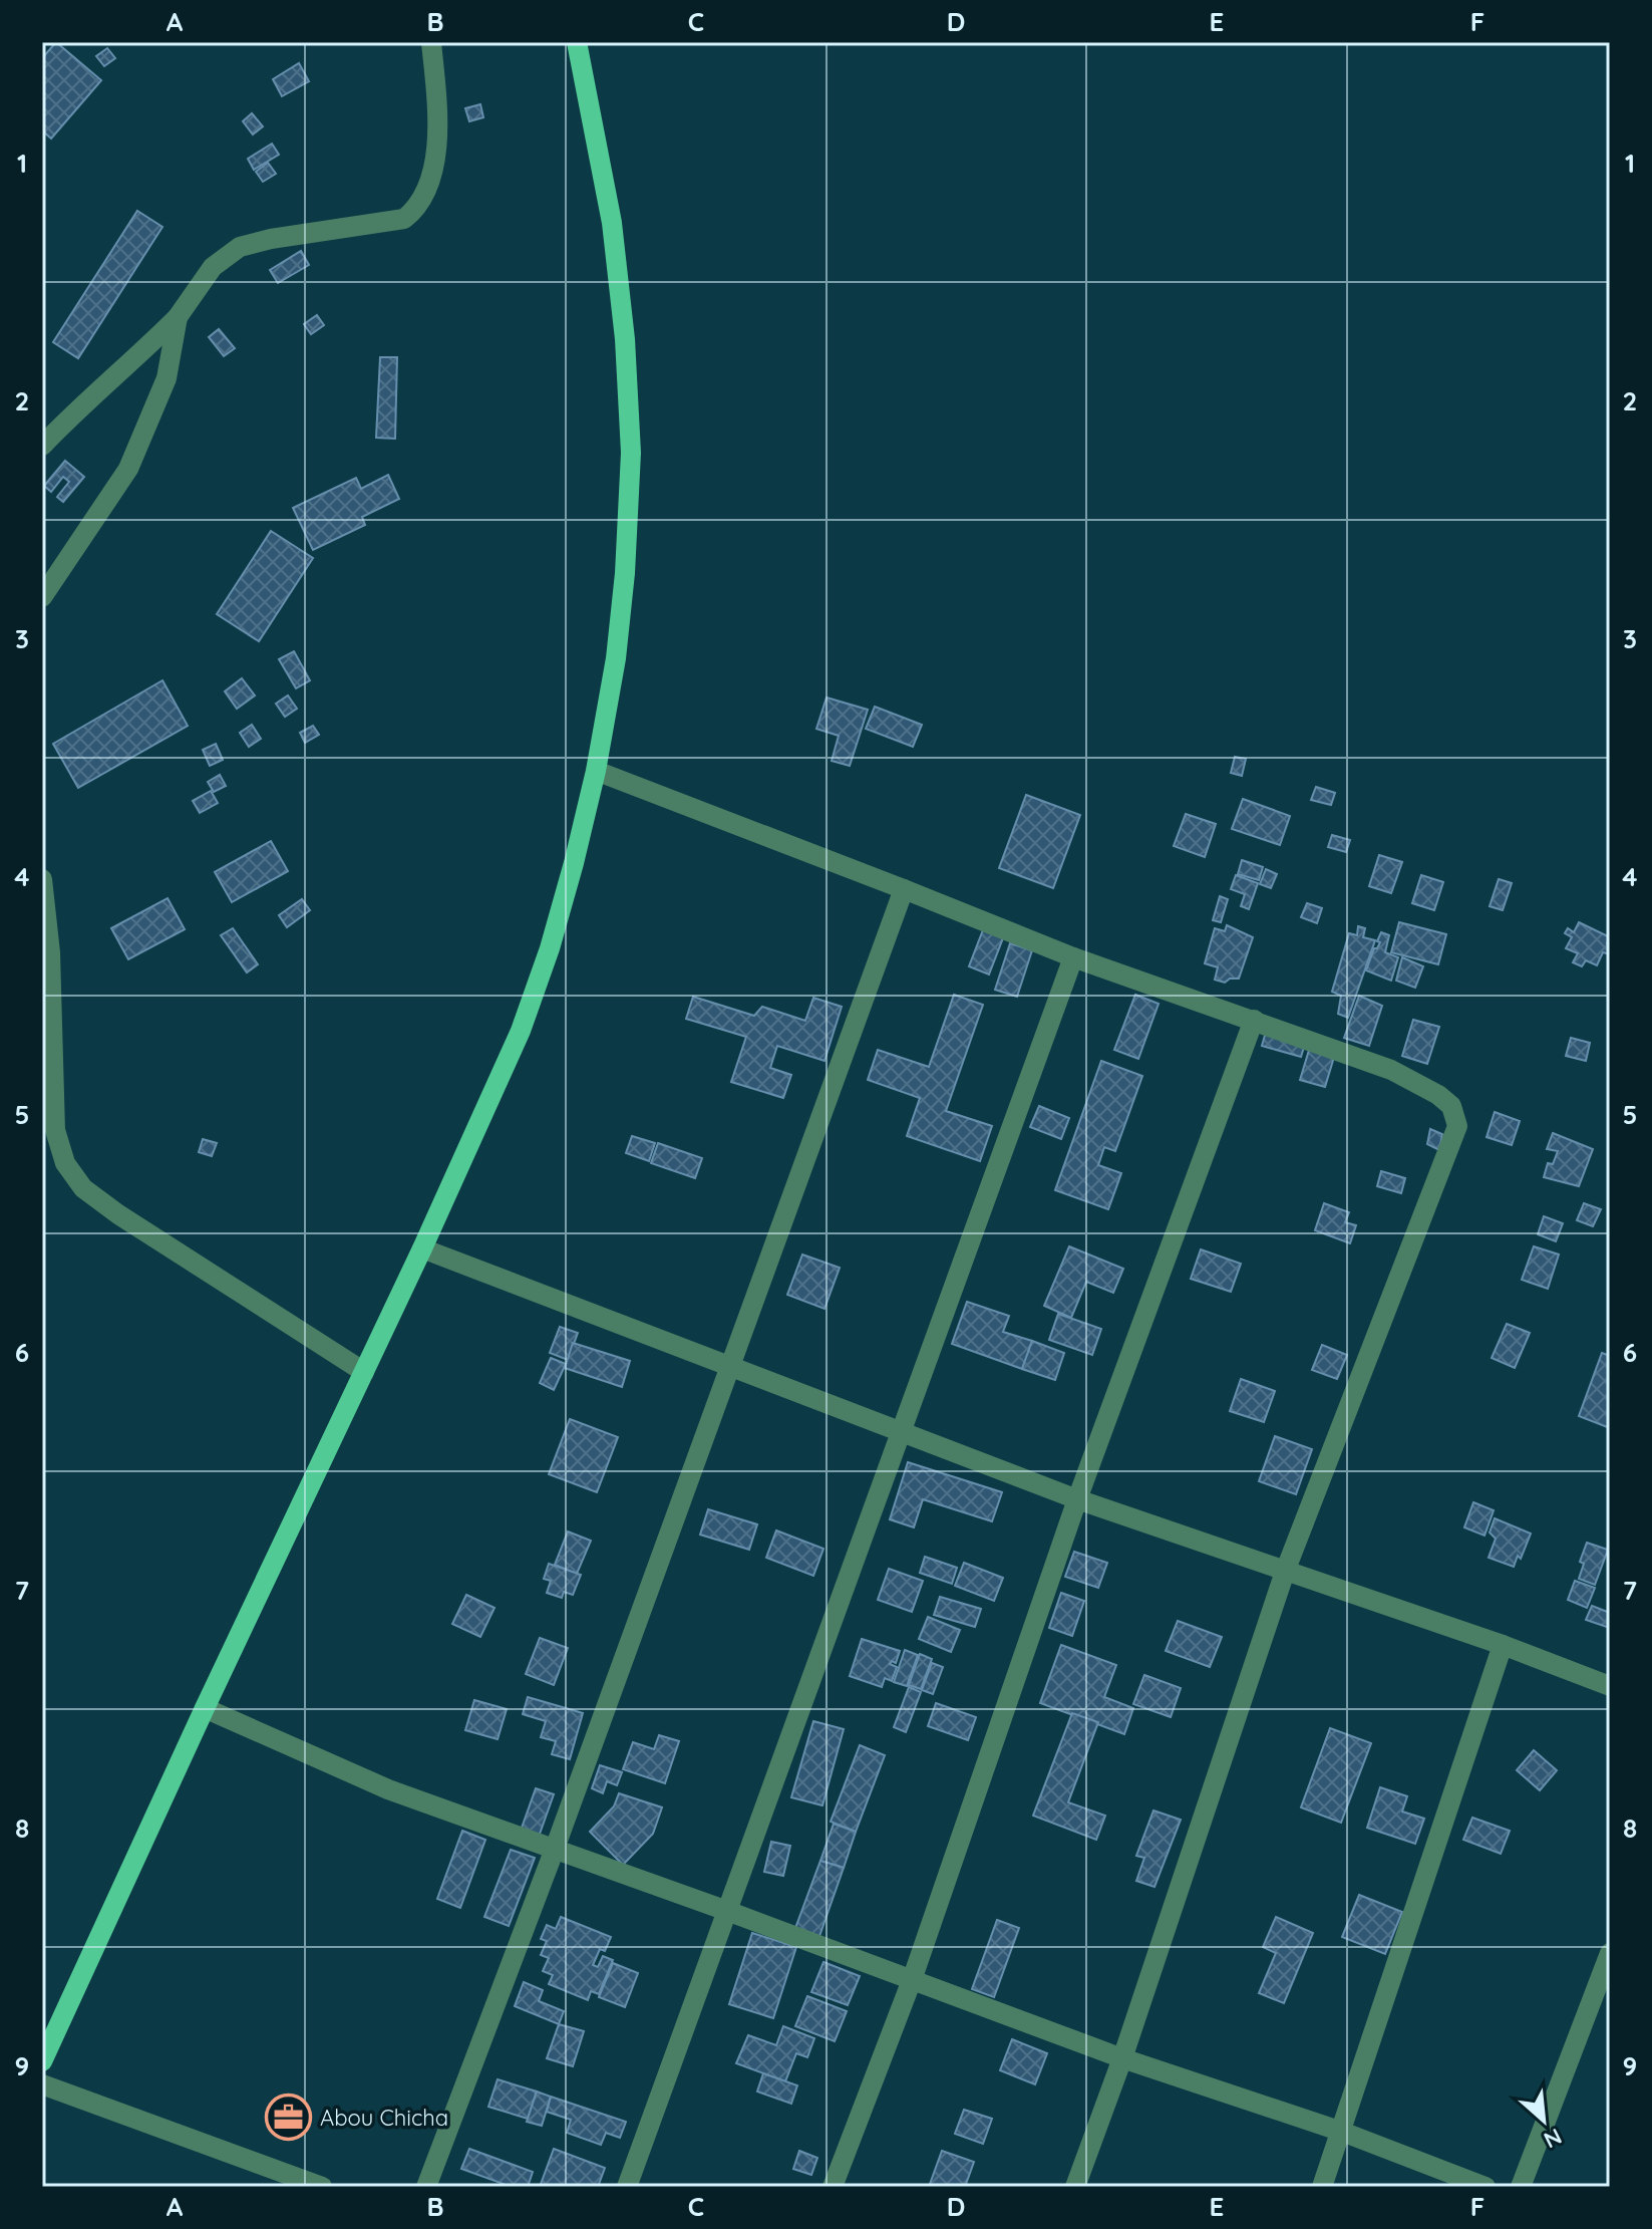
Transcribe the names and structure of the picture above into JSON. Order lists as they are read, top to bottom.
{
  "places": {
    "office": ["Abou Chicha"]
  },
  "north": "bottom right",
  "grid": {
    "columns": [
      "A",
      "B",
      "C",
      "D",
      "E",
      "F"
    ],
    "rows": [
      "1",
      "2",
      "3",
      "4",
      "5",
      "6",
      "7",
      "8",
      "9"
    ]
  }
}
